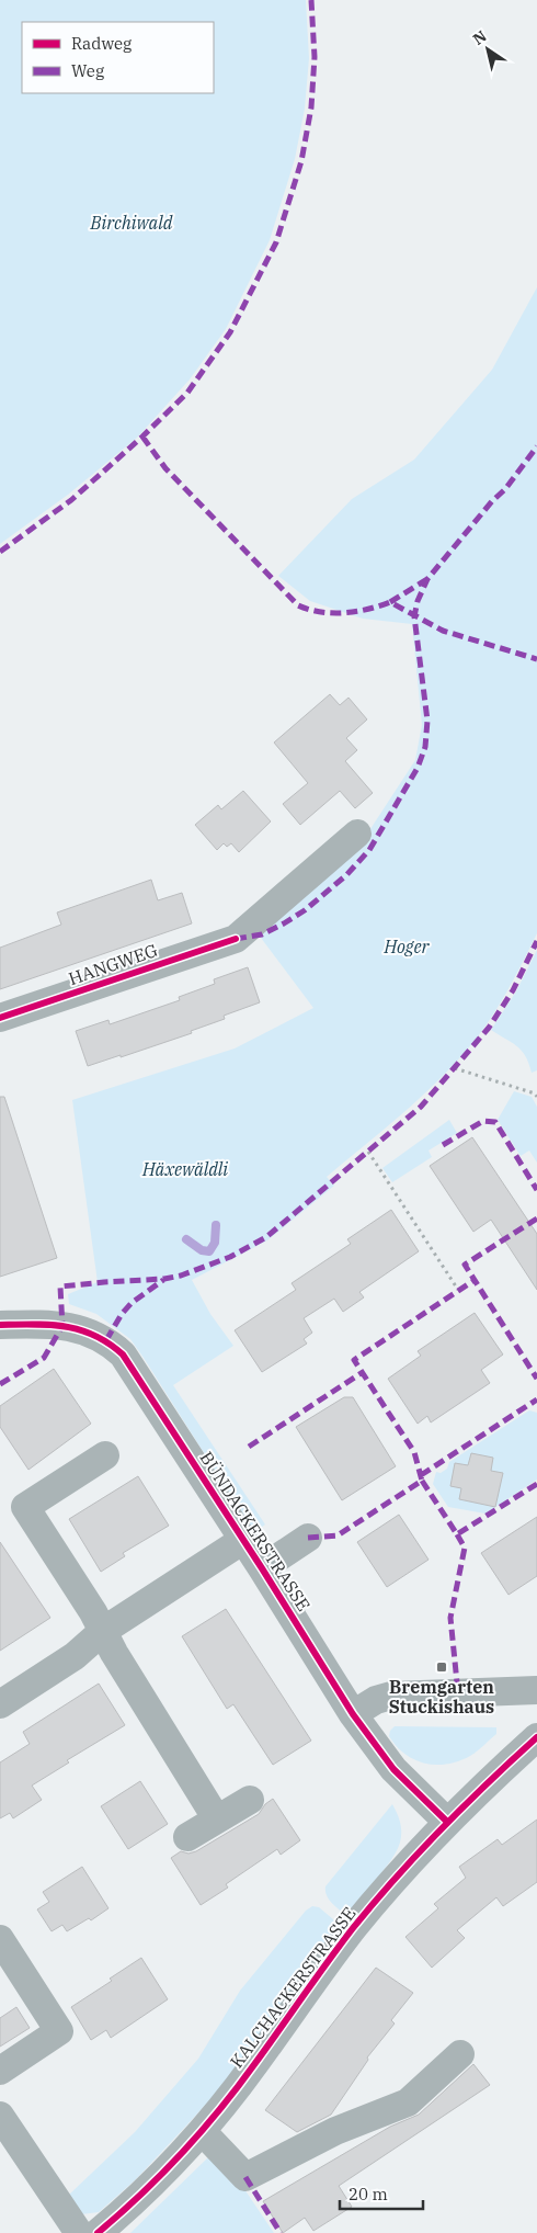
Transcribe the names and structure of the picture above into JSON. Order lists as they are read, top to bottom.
{
  "streets": {
    "street": ["HANGWEG", "BÜNDACKERSTRASSE", "KALCHACKERSTRASSE"]
  },
  "crossings": [
    ["BÜNDACKERSTRASSE", "KALCHACKERSTRASSE"]
  ],
  "parks": ["Birchiwald", "Hoger", "Häxewäldli"],
  "places": {
    "transit": ["Bremgarten Stuckishaus"]
  },
  "legend": ["Radweg", "Weg"],
  "scale_bar": "20 m",
  "north": "top left"
}
